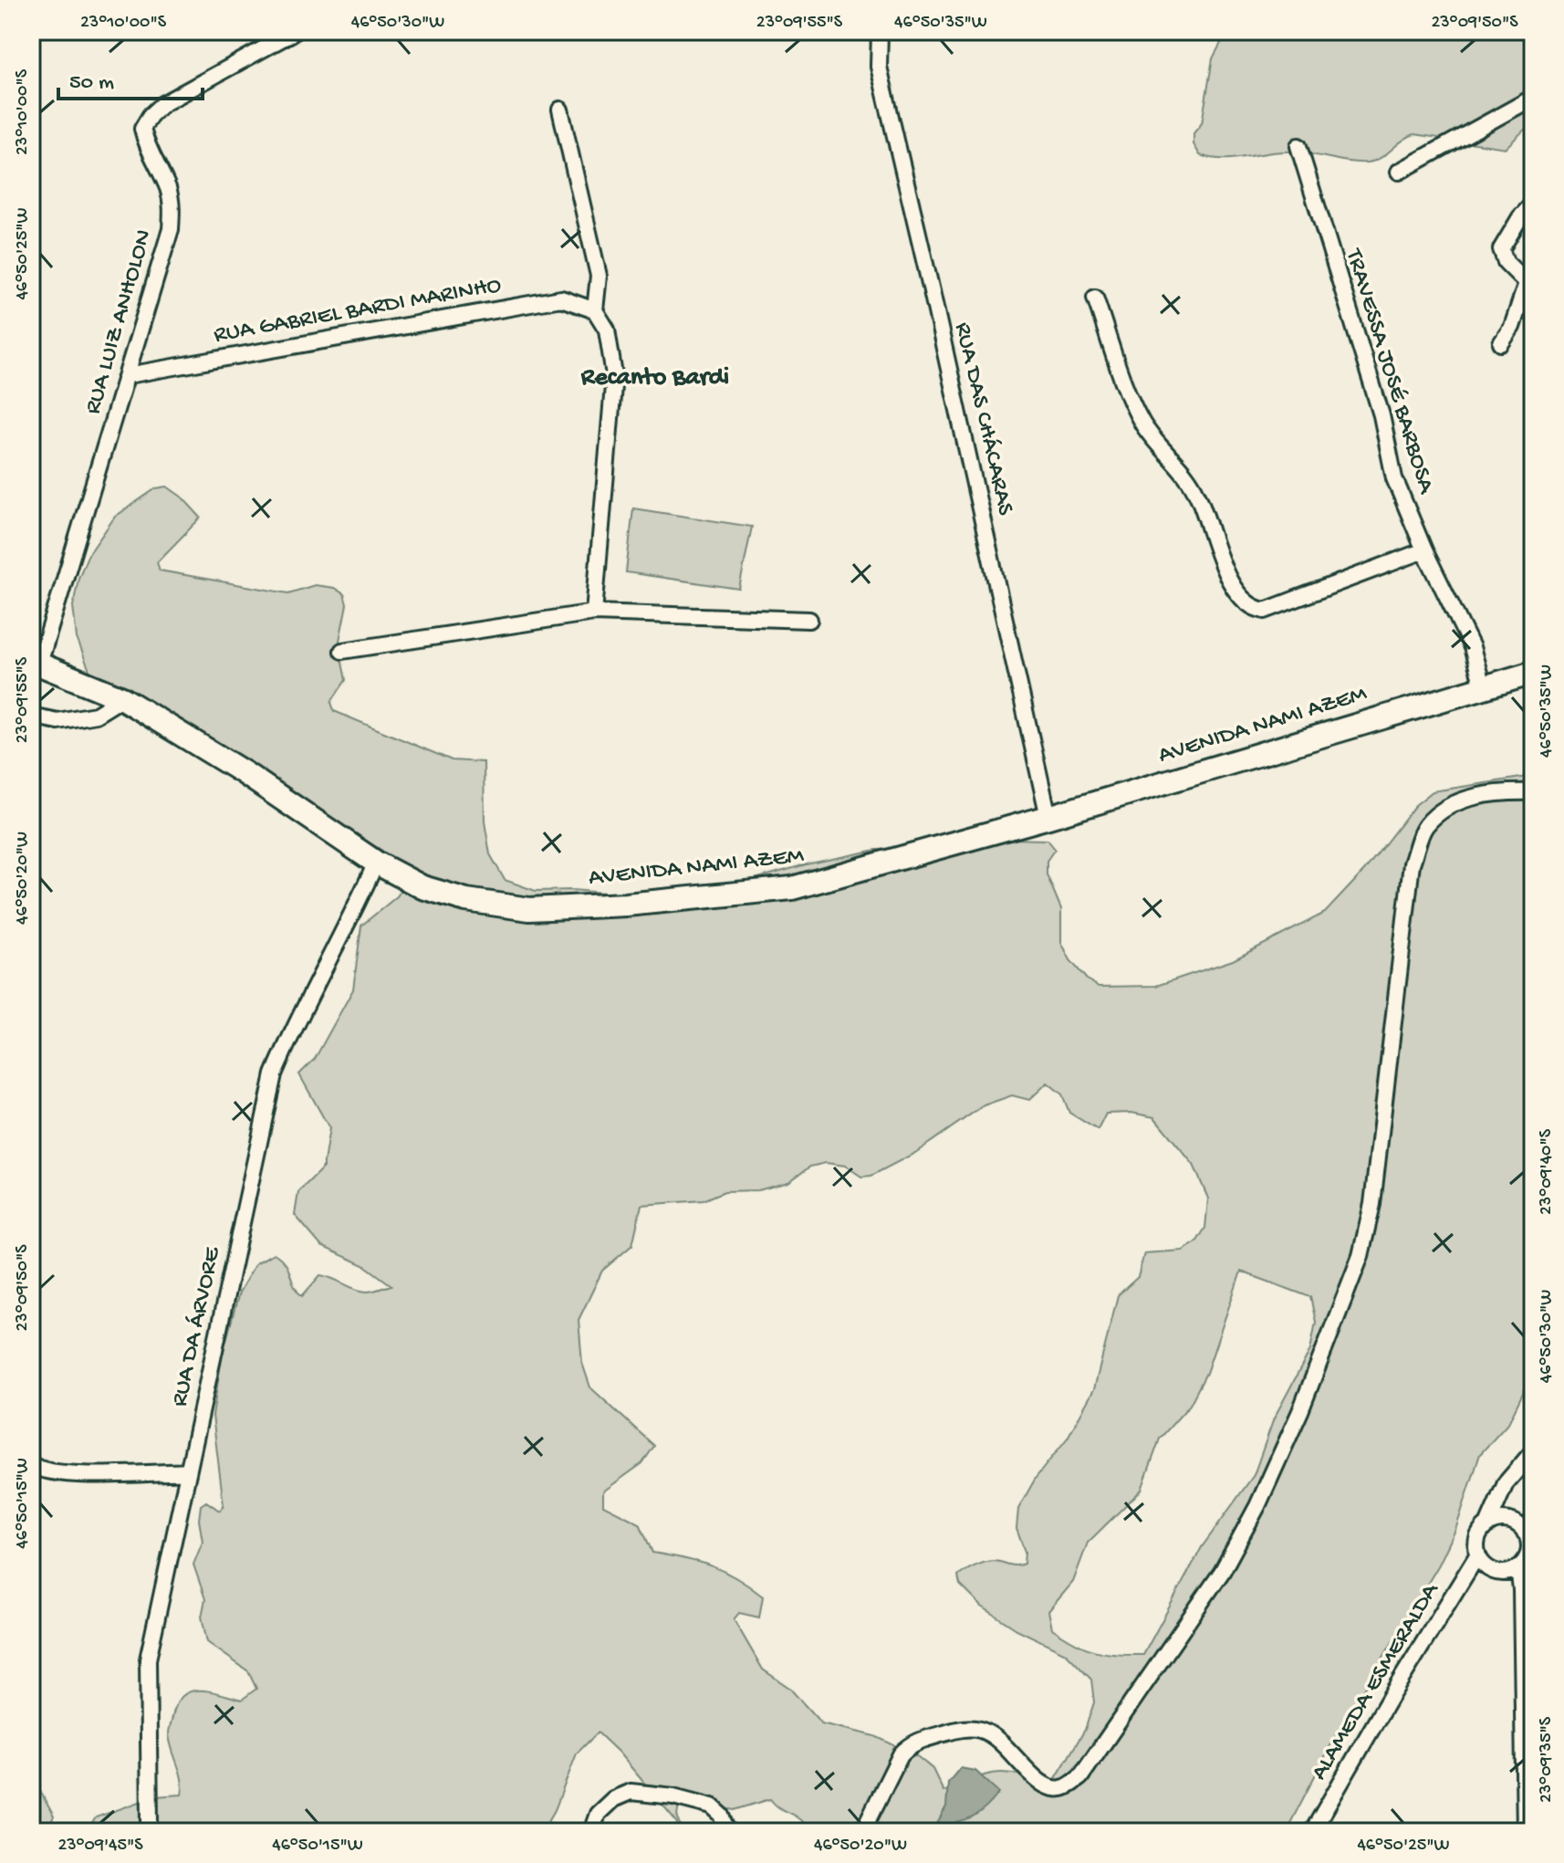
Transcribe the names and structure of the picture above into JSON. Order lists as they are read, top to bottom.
{
  "streets": {
    "street": [
      "RUA GABRIEL BARDI MARINHO",
      "RUA LUIZ ANHOLON",
      "TRAVESSA JOSÉ BARBOSA",
      "RUA DAS CHÁCARAS",
      "AVENIDA NAMI AZEM",
      "RUA DA ÁRVORE",
      "ALAMEDA ESMERALDA"
    ]
  },
  "crossings": [
    ["RUA GABRIEL BARDI MARINHO", "RUA LUIZ ANHOLON"],
    ["RUA LUIZ ANHOLON", "AVENIDA NAMI AZEM"],
    ["TRAVESSA JOSÉ BARBOSA", "AVENIDA NAMI AZEM"],
    ["RUA DAS CHÁCARAS", "AVENIDA NAMI AZEM"],
    ["AVENIDA NAMI AZEM", "RUA DA ÁRVORE"]
  ],
  "districts": ["Recanto Bardi"],
  "scale_bar": "50 m",
  "coordinates": [
    "23°10'00\"S",
    "46°50'30\"W",
    "23°09'55\"S",
    "46°50'35\"W",
    "23°09'50\"S",
    "46°50'25\"W",
    "46°50'20\"W",
    "23°09'40\"S",
    "46°50'15\"W",
    "23°09'35\"S",
    "23°09'45\"S"
  ]
}
